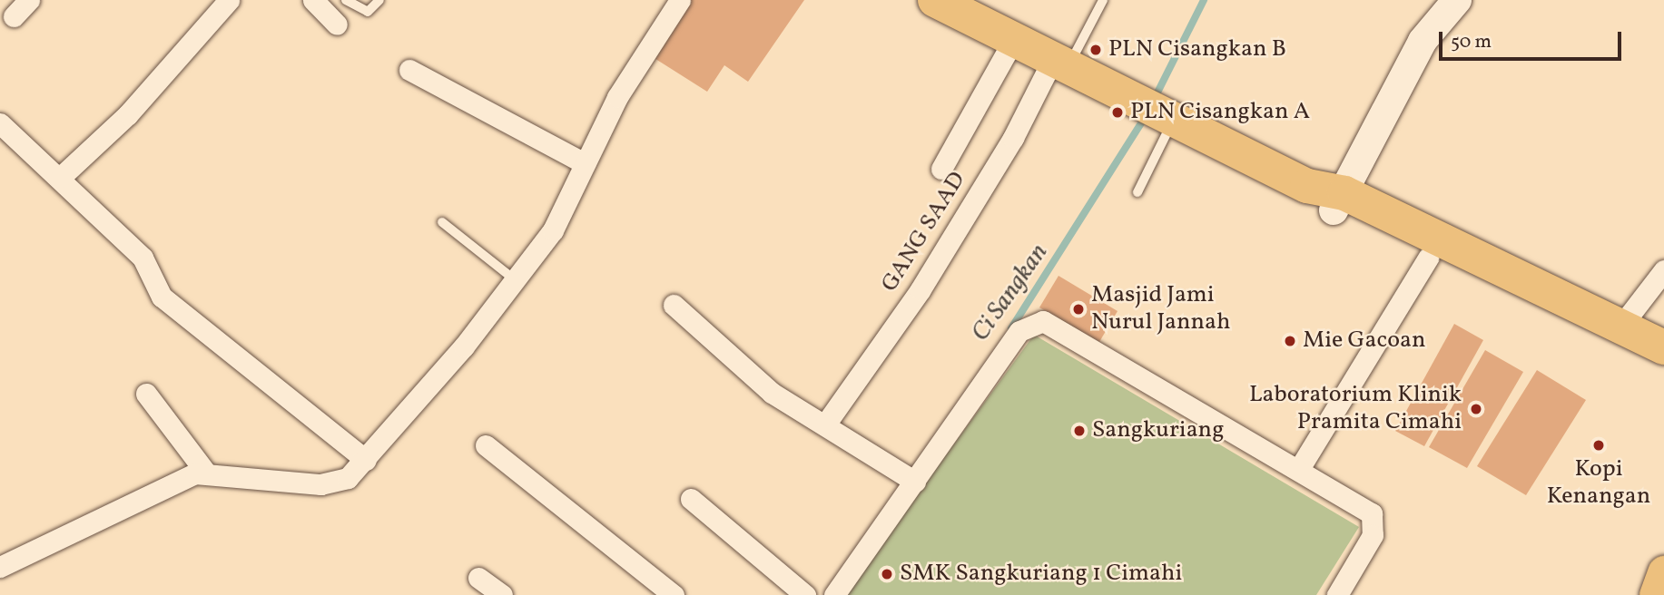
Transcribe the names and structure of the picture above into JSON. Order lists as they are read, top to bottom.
{
  "streets": {
    "street": ["GANG SAAD"]
  },
  "water": ["Ci Sangkan"],
  "places": [
    "PLN Cisangkan B",
    "PLN Cisangkan A",
    "Masjid Jami Nurul Jannah",
    "Mie Gacoan",
    "Laboratorium Klinik Pramita Cimahi",
    "Sangkuriang",
    "Kopi Kenangan",
    "SMK Sangkuriang 1 Cimahi"
  ],
  "scale_bar": "50 m"
}
